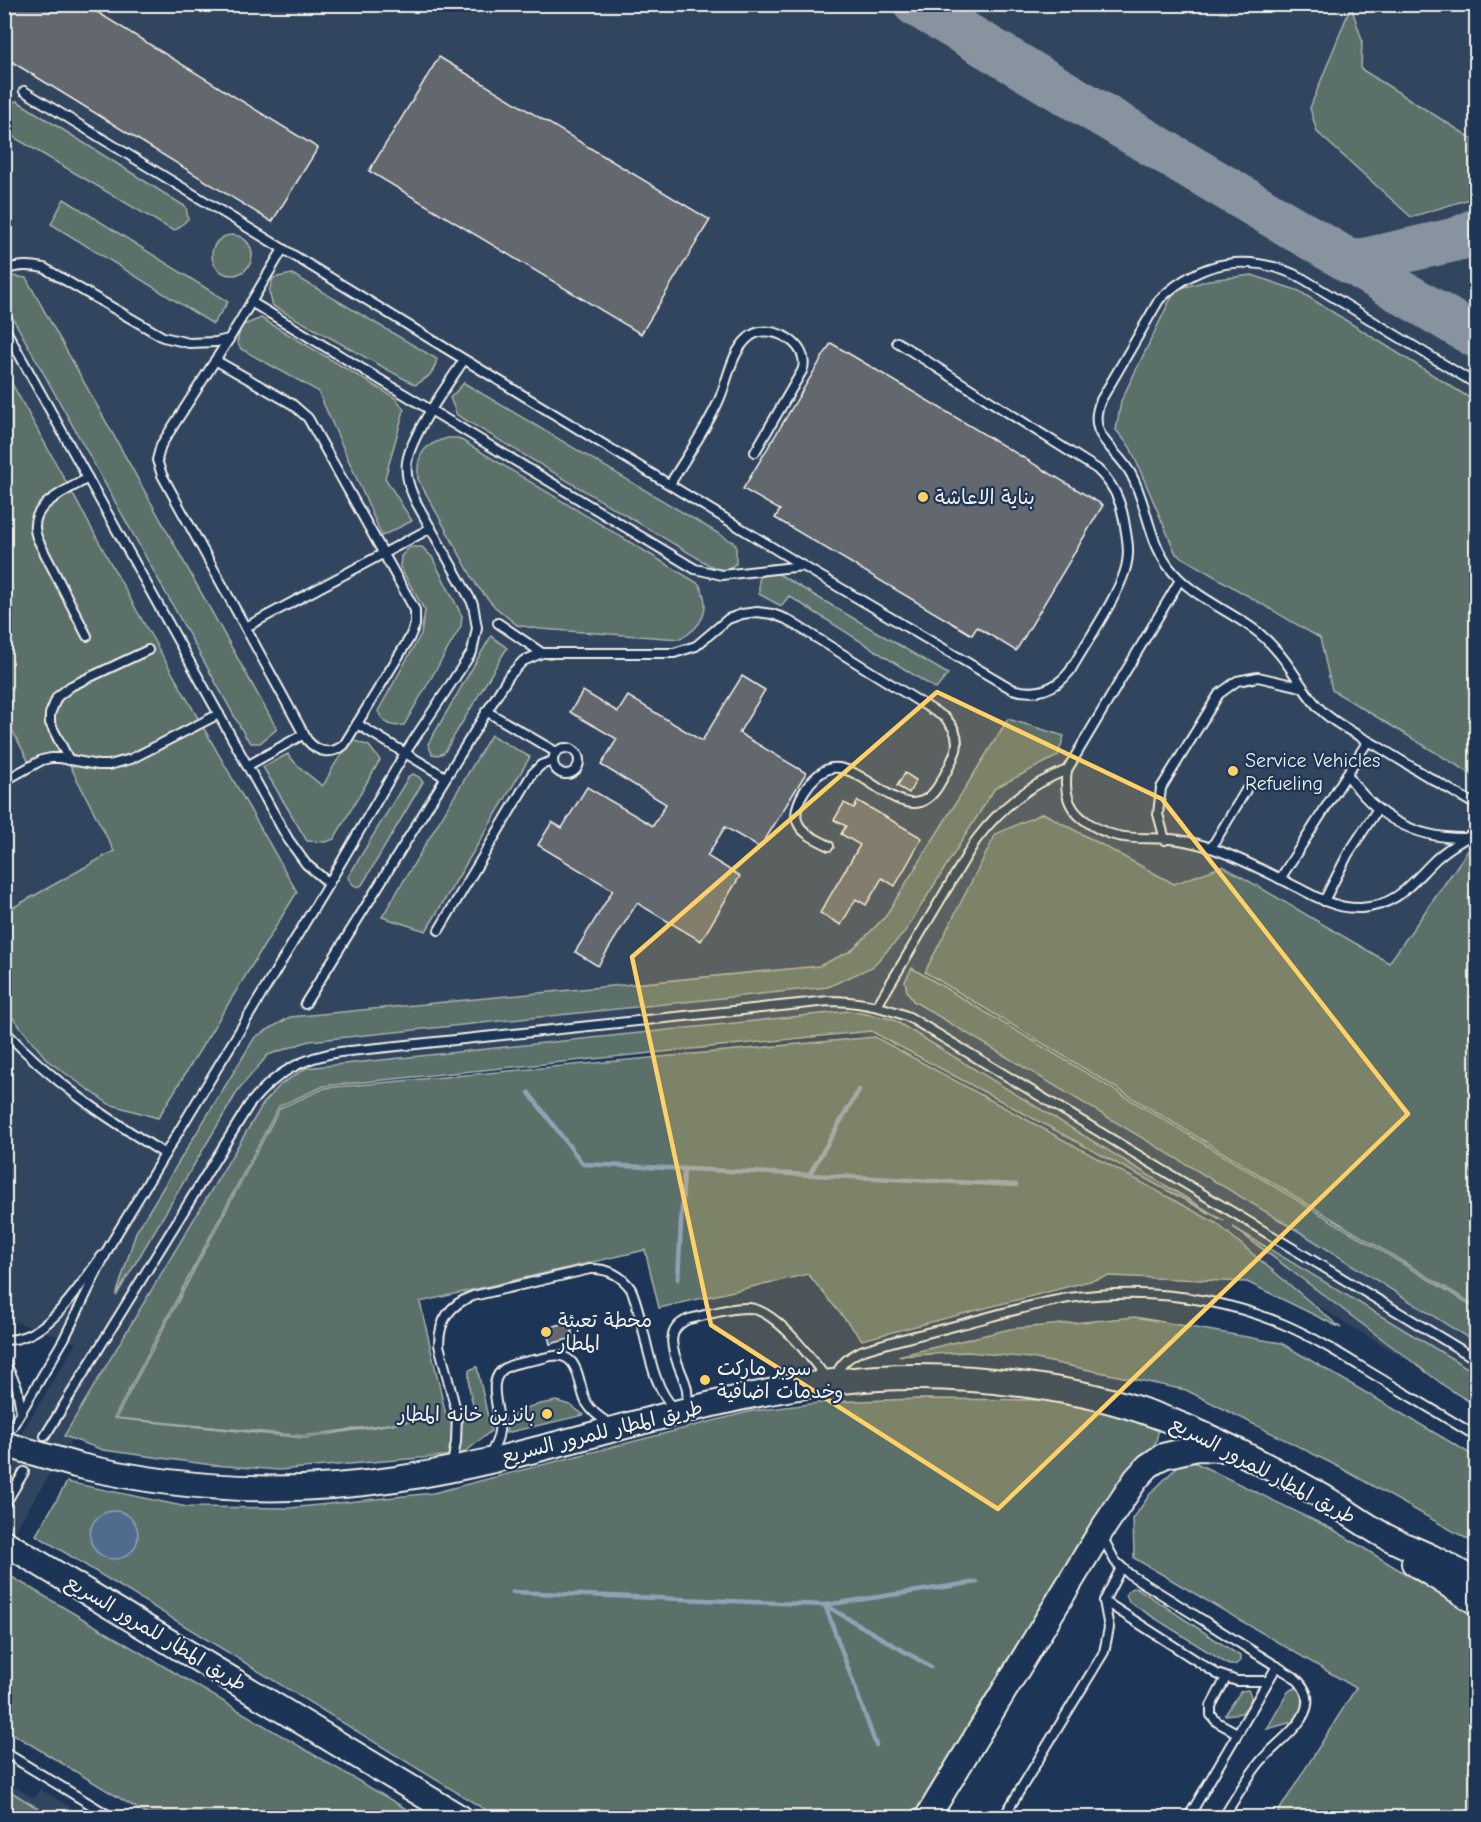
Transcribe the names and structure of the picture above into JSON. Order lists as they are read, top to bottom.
{
  "streets": {
    "main road": ["طريق المطار للمرور السريع"]
  },
  "places": [
    "بناية الاعاشة",
    "Service Vehicles Refueling",
    "محطة تعبئة المطار",
    "سوبر ماركت وخدمات اضافية",
    "بانزين خانه المطار"
  ]
}
